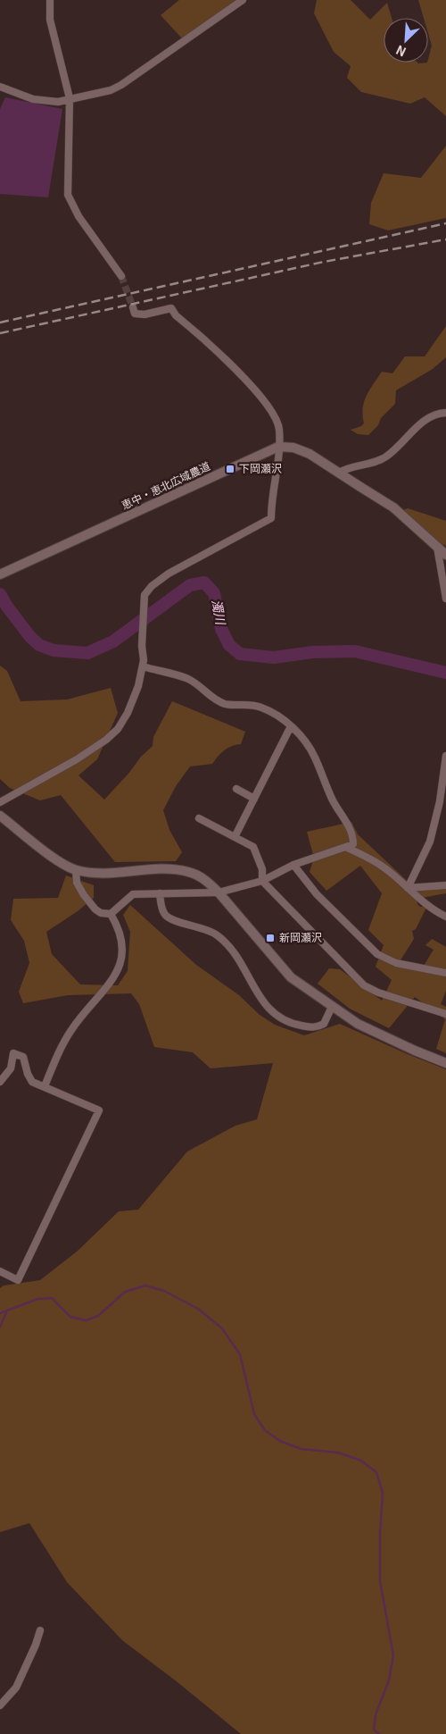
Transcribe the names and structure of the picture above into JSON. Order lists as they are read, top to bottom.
{
  "streets": {
    "street": ["恵中・恵北広域農道"]
  },
  "water": ["濁川"],
  "places": {
    "transit": ["下岡瀬沢", "新岡瀬沢"]
  },
  "north": "bottom left"
}
